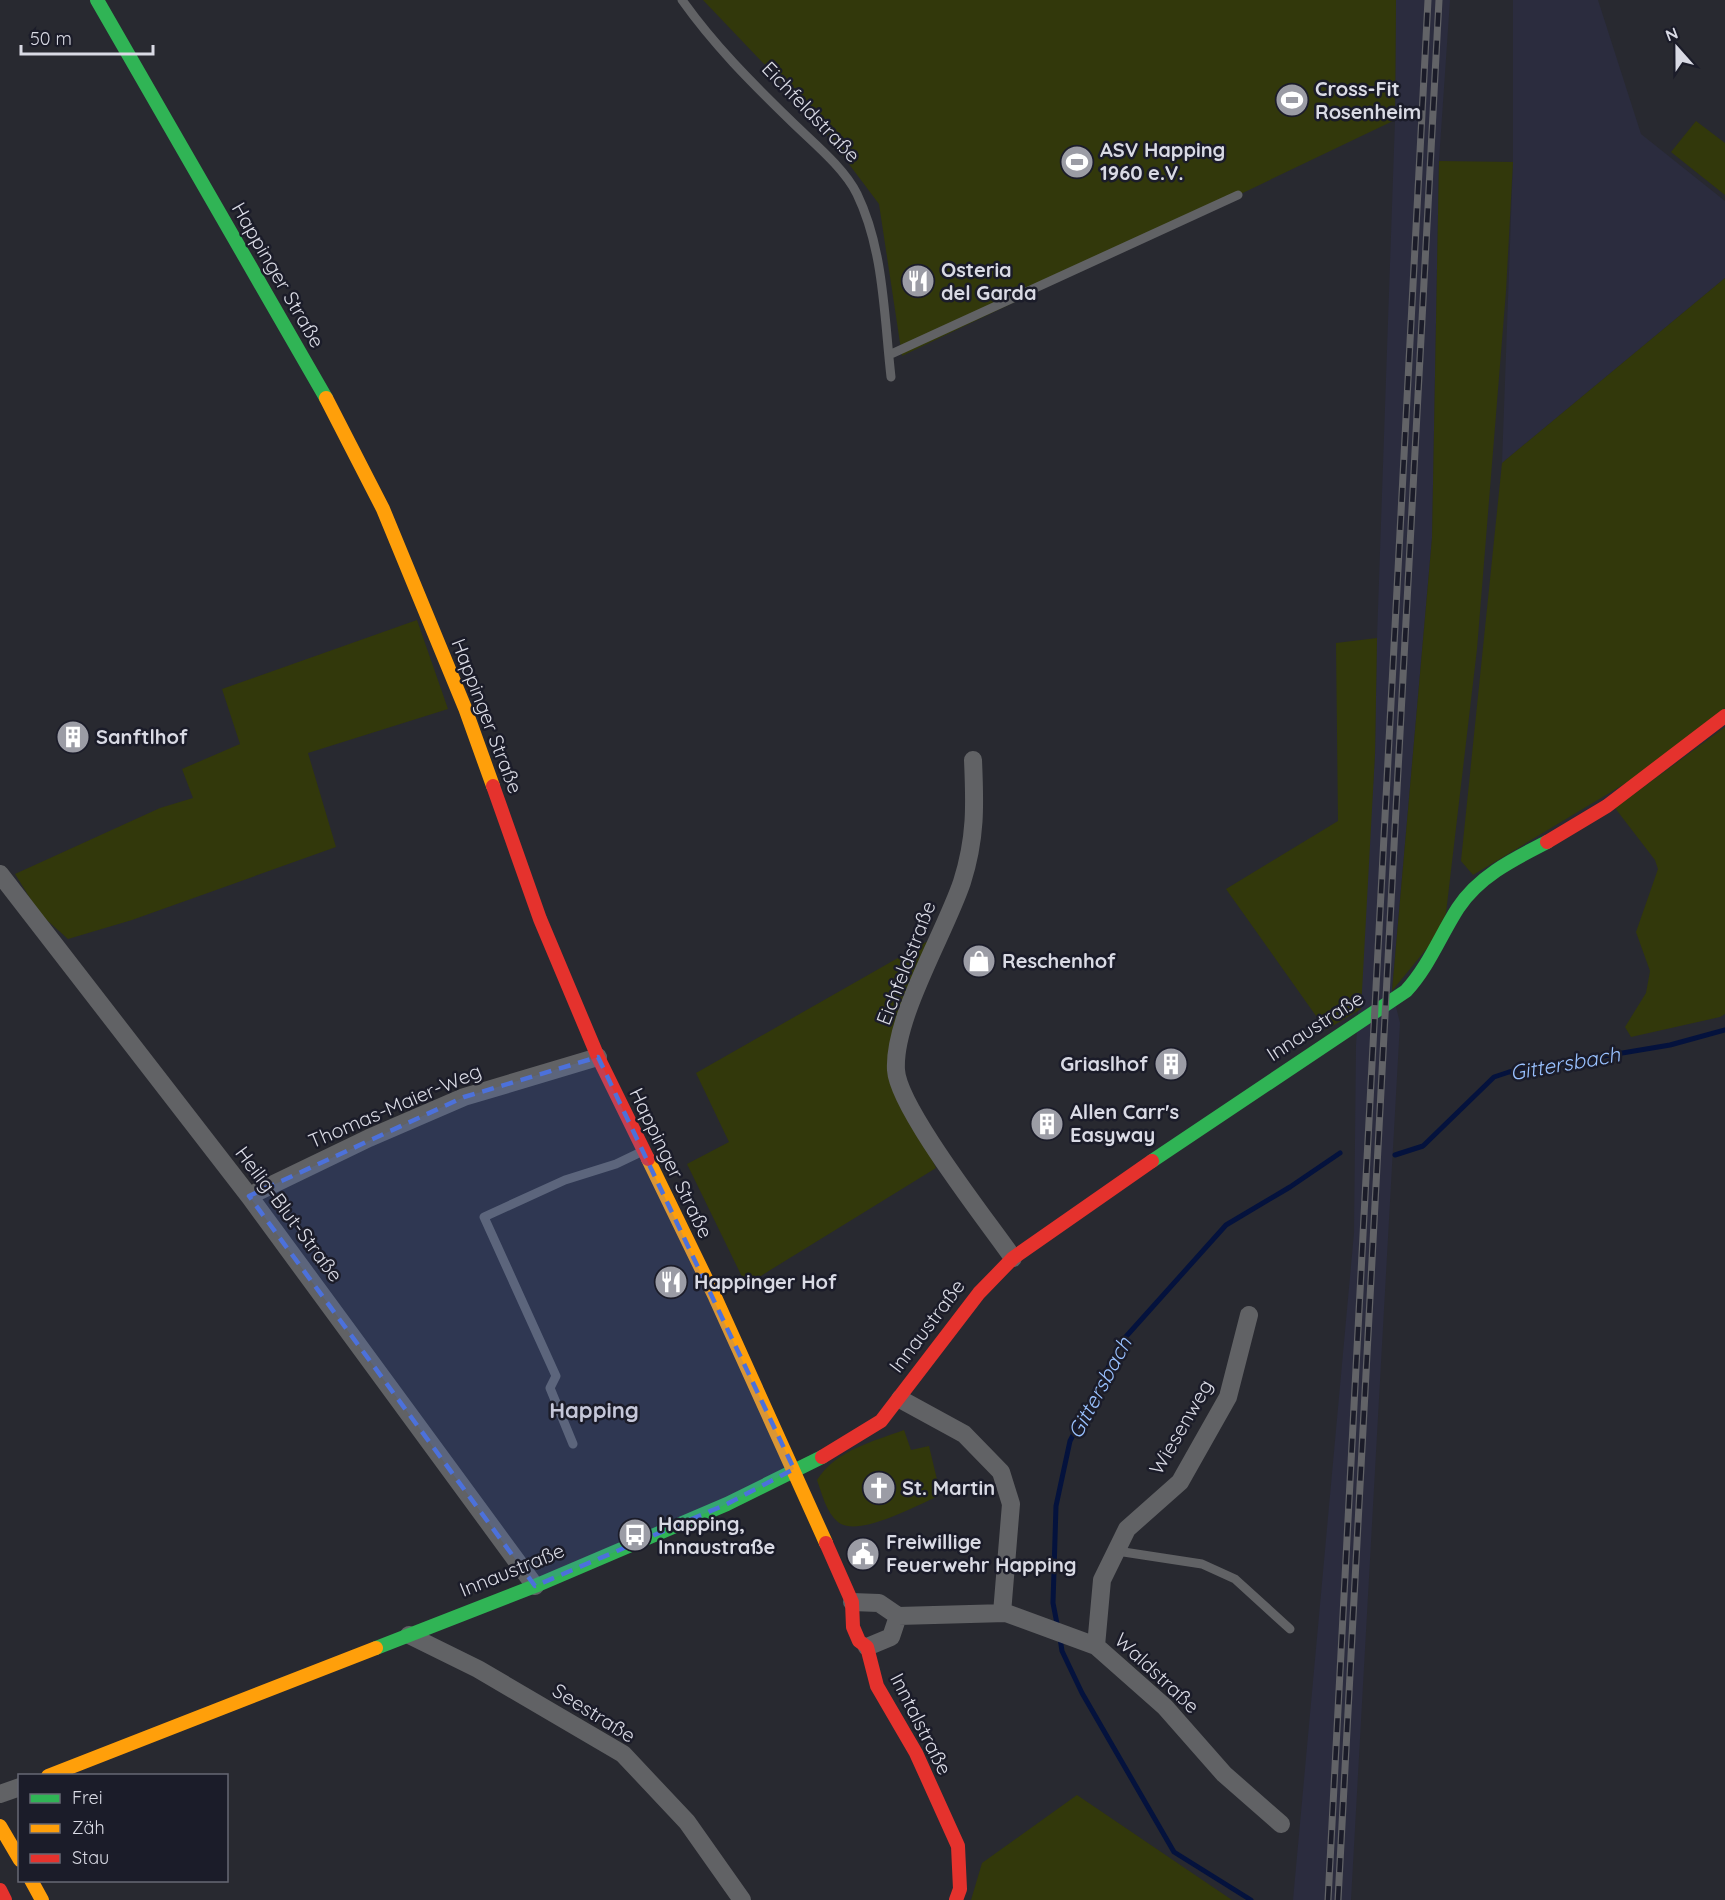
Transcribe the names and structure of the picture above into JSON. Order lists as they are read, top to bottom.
{
  "streets": {
    "street": [
      "Eichfeldstraße",
      "Happinger Straße",
      "Innaustraße",
      "Thomas-Maier-Weg",
      "Heilig-Blut-Straße",
      "Wiesenweg",
      "Waldstraße",
      "Seestraße",
      "Inntalstraße"
    ]
  },
  "crossings": [
    ["Eichfeldstraße", "Innaustraße"],
    ["Happinger Straße", "Innaustraße"],
    ["Happinger Straße", "Thomas-Maier-Weg"],
    ["Happinger Straße", "Inntalstraße"],
    ["Innaustraße", "Heilig-Blut-Straße"],
    ["Innaustraße", "Seestraße"],
    ["Innaustraße", "Inntalstraße"],
    ["Thomas-Maier-Weg", "Heilig-Blut-Straße"],
    ["Wiesenweg", "Waldstraße"],
    ["Waldstraße", "Inntalstraße"]
  ],
  "districts": ["Happing"],
  "water": ["Gittersbach"],
  "places": {
    "sports": ["Cross-Fit Rosenheim", "ASV Happing 1960 e.V."],
    "restaurant": ["Osteria del Garda", "Happinger Hof"],
    "building": ["Sanftlhof", "Griaslhof", "Allen Carr's Easyway"],
    "shop": ["Reschenhof"],
    "church": ["St. Martin"],
    "bus stop": ["Happing, Innaustraße"],
    "public building": ["Freiwillige Feuerwehr Happing"]
  },
  "legend": ["Frei", "Zäh", "Stau"],
  "scale_bar": "50 m",
  "north": "top"
}
